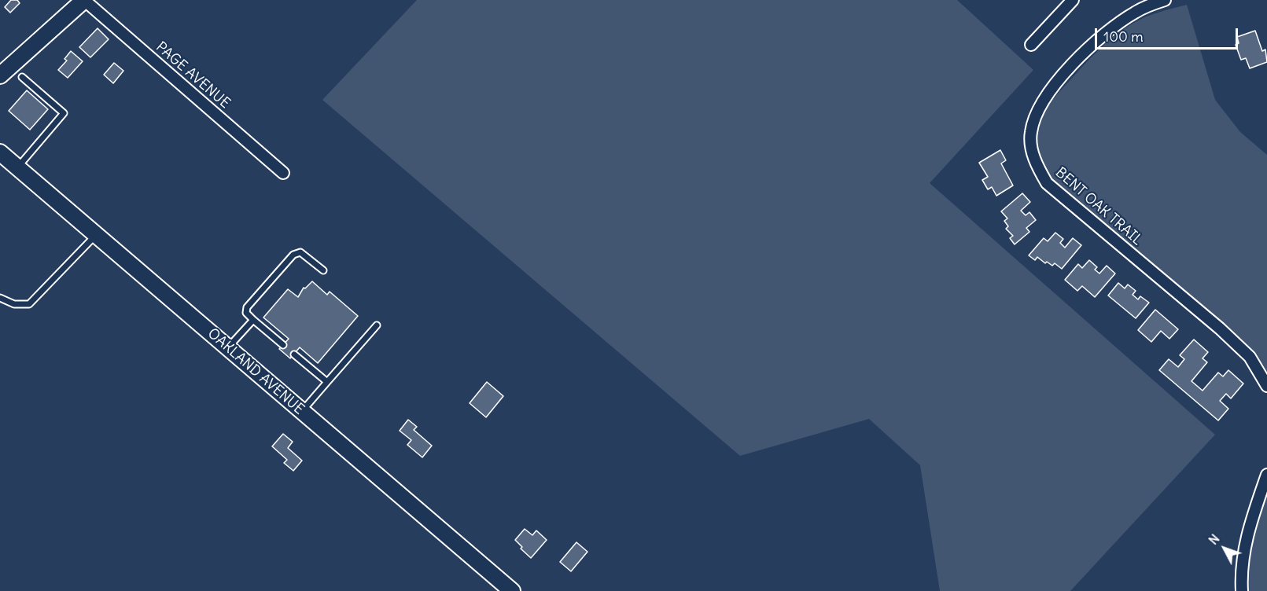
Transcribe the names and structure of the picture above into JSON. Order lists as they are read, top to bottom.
{
  "streets": {
    "street": ["PAGE AVENUE", "BENT OAK TRAIL", "OAKLAND AVENUE"]
  },
  "scale_bar": "100 m",
  "north": "top left"
}
